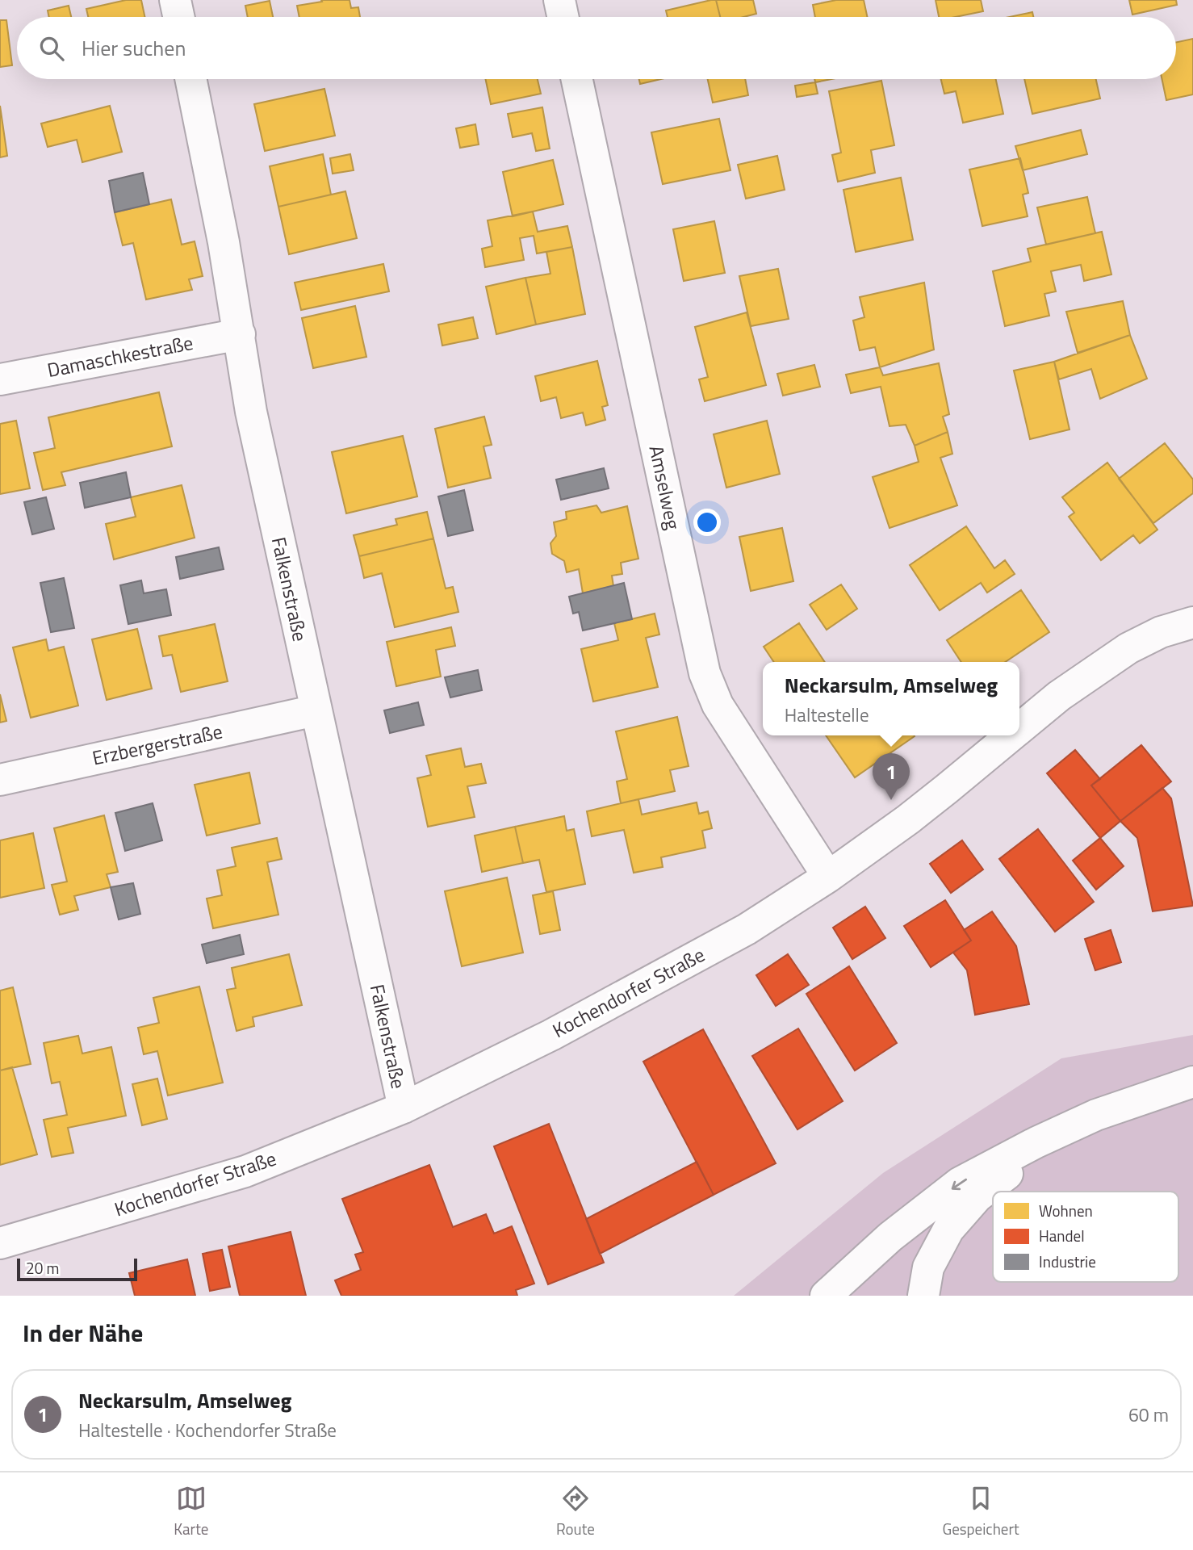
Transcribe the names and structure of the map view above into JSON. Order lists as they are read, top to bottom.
{
  "streets": {
    "main road": [
      "Damaschkestraße",
      "Amselweg",
      "Falkenstraße",
      "Erzbergerstraße",
      "Kochendorfer Straße"
    ]
  },
  "crossings": [
    ["Damaschkestraße", "Falkenstraße"],
    ["Amselweg", "Kochendorfer Straße"],
    ["Falkenstraße", "Erzbergerstraße"],
    ["Falkenstraße", "Kochendorfer Straße"]
  ],
  "legend": ["Wohnen", "Handel", "Industrie"],
  "scale_bar": "20 m",
  "page": {
    "search": "Hier suchen",
    "popup": ["Neckarsulm, Amselweg", "Haltestelle"],
    "pins": "1",
    "scale": "20 m",
    "heading": "In der Nähe",
    "list": [
      {
        "mark": "1",
        "name": "Neckarsulm, Amselweg",
        "note": "Haltestelle · Kochendorfer Straße",
        "value": "60 m"
      }
    ],
    "nav": ["Karte", "Route", "Gespeichert"]
  }
}
